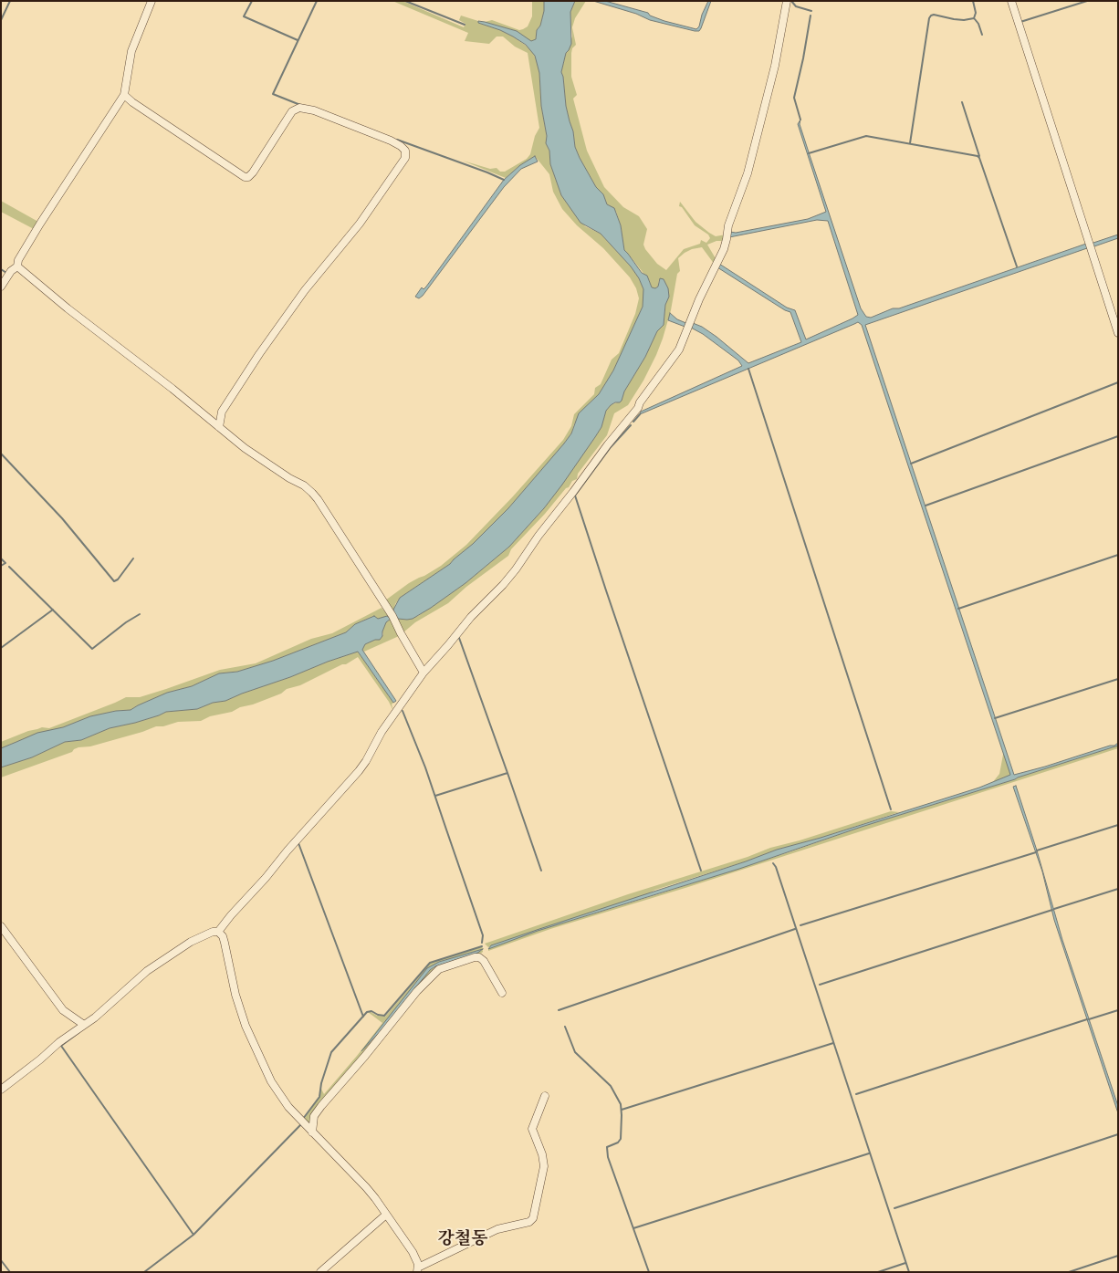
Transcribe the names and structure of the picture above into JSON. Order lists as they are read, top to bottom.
{
  "districts": ["강철동"]
}
